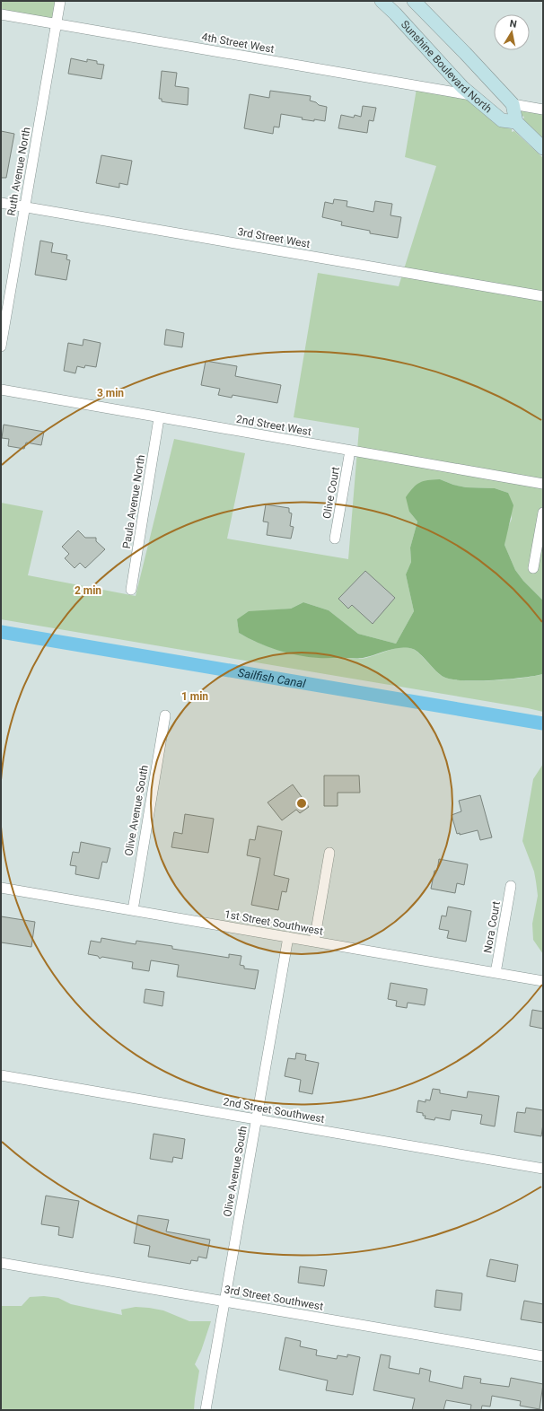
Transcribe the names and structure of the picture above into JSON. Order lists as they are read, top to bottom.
{
  "streets": {
    "street": [
      "4th Street West",
      "Sunshine Boulevard North",
      "Ruth Avenue North",
      "3rd Street West",
      "2nd Street West",
      "Olive Court",
      "Paula Avenue North",
      "Olive Avenue South",
      "1st Street Southwest",
      "Nora Court",
      "2nd Street Southwest",
      "3rd Street Southwest"
    ]
  },
  "crossings": [
    ["4th Street West", "Sunshine Boulevard North"],
    ["4th Street West", "Ruth Avenue North"],
    ["Ruth Avenue North", "3rd Street West"],
    ["2nd Street West", "Olive Court"],
    ["2nd Street West", "Paula Avenue North"],
    ["Olive Avenue South", "1st Street Southwest"],
    ["Olive Avenue South", "2nd Street Southwest"],
    ["Olive Avenue South", "3rd Street Southwest"],
    ["1st Street Southwest", "Nora Court"]
  ],
  "water": ["Sailfish Canal"],
  "north": "top",
  "rings": ["3 min", "2 min", "1 min"]
}
